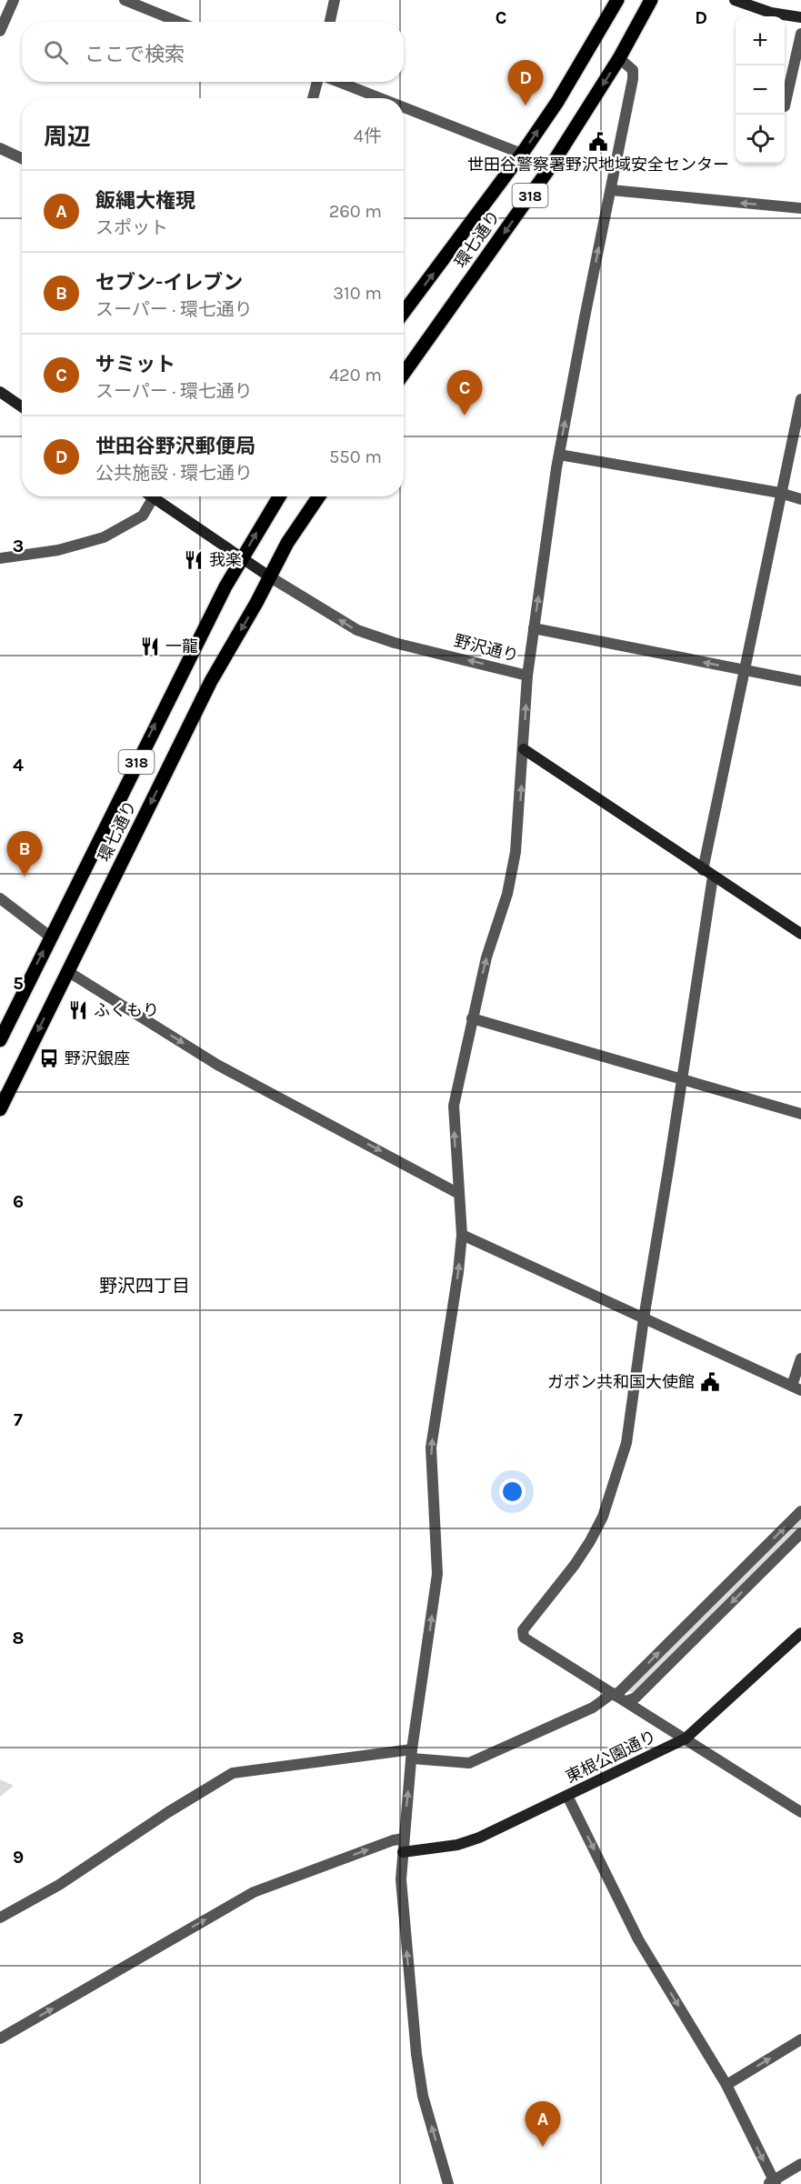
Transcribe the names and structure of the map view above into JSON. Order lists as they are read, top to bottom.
{
  "streets": {
    "main road": ["318", "環七通り"],
    "street": ["野沢通り", "東根公園通り"]
  },
  "crossings": [
    ["環七通り", "野沢通り"],
    ["野沢通り", "東根公園通り"]
  ],
  "one_way": ["野沢通り"],
  "districts": ["野沢四丁目"],
  "places": {
    "public building": ["世田谷警察署野沢地域安全センター", "ガボン共和国大使館"],
    "restaurant": ["我楽", "一龍", "ふくもり"],
    "bus stop": ["野沢銀座"]
  },
  "page": {
    "map_buttons": ["+", "−"],
    "search": "ここで検索",
    "pins": [
      "D",
      "C",
      "B",
      "A"
    ],
    "heading": ["周辺", "4件"],
    "list": [
      {
        "mark": "A",
        "name": "飯縄大権現",
        "note": "スポット",
        "value": "260 m"
      },
      {
        "mark": "B",
        "name": "セブン-イレブン",
        "note": "スーパー · 環七通り",
        "value": "310 m"
      },
      {
        "mark": "C",
        "name": "サミット",
        "note": "スーパー · 環七通り",
        "value": "420 m"
      },
      {
        "mark": "D",
        "name": "世田谷野沢郵便局",
        "note": "公共施設 · 環七通り",
        "value": "550 m"
      }
    ]
  },
  "grid": {
    "columns": ["C", "D"],
    "rows": [
      "3",
      "4",
      "5",
      "6",
      "7",
      "8",
      "9"
    ]
  }
}
